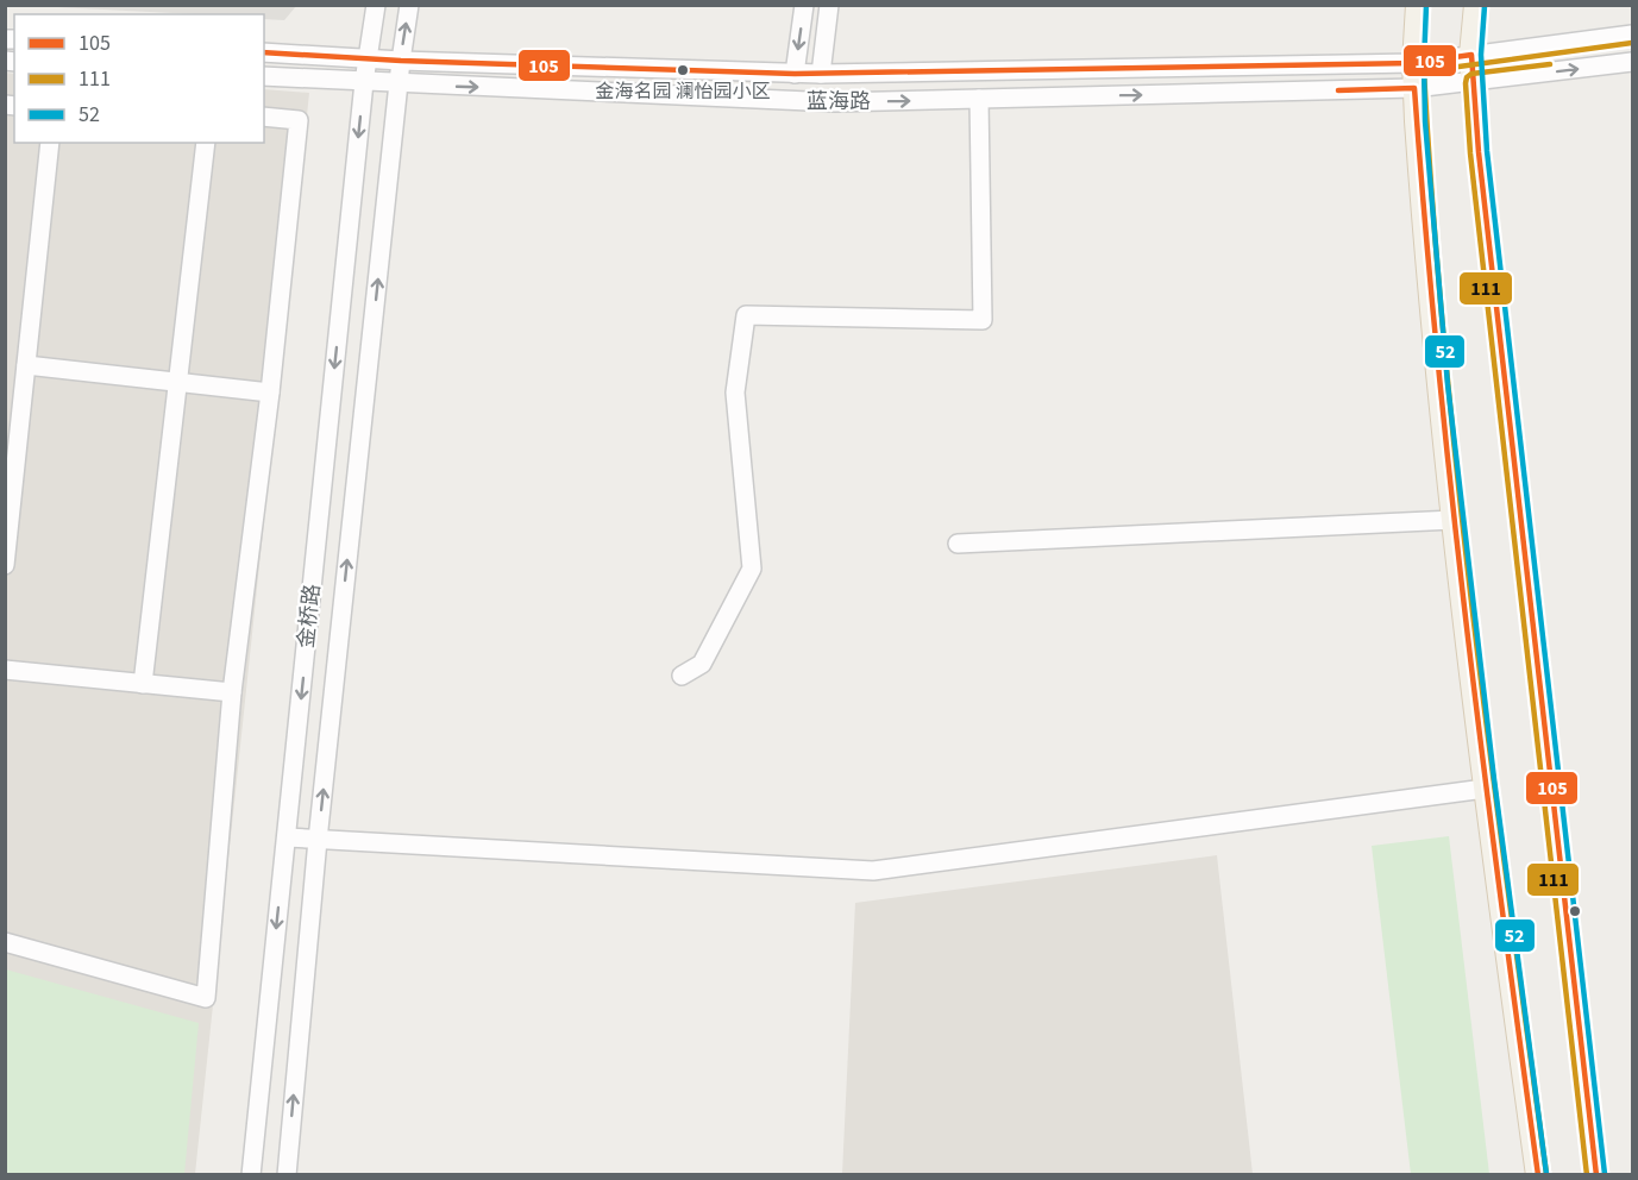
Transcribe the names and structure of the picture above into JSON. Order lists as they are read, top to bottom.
{
  "streets": {
    "street": ["蓝海路", "金桥路"]
  },
  "crossings": [
    ["蓝海路", "金桥路"]
  ],
  "places": ["金海名园 澜怡园小区"],
  "lines": ["transit line 52", "transit line 111", "transit line 105"],
  "legend": ["105", "111", "52"]
}
